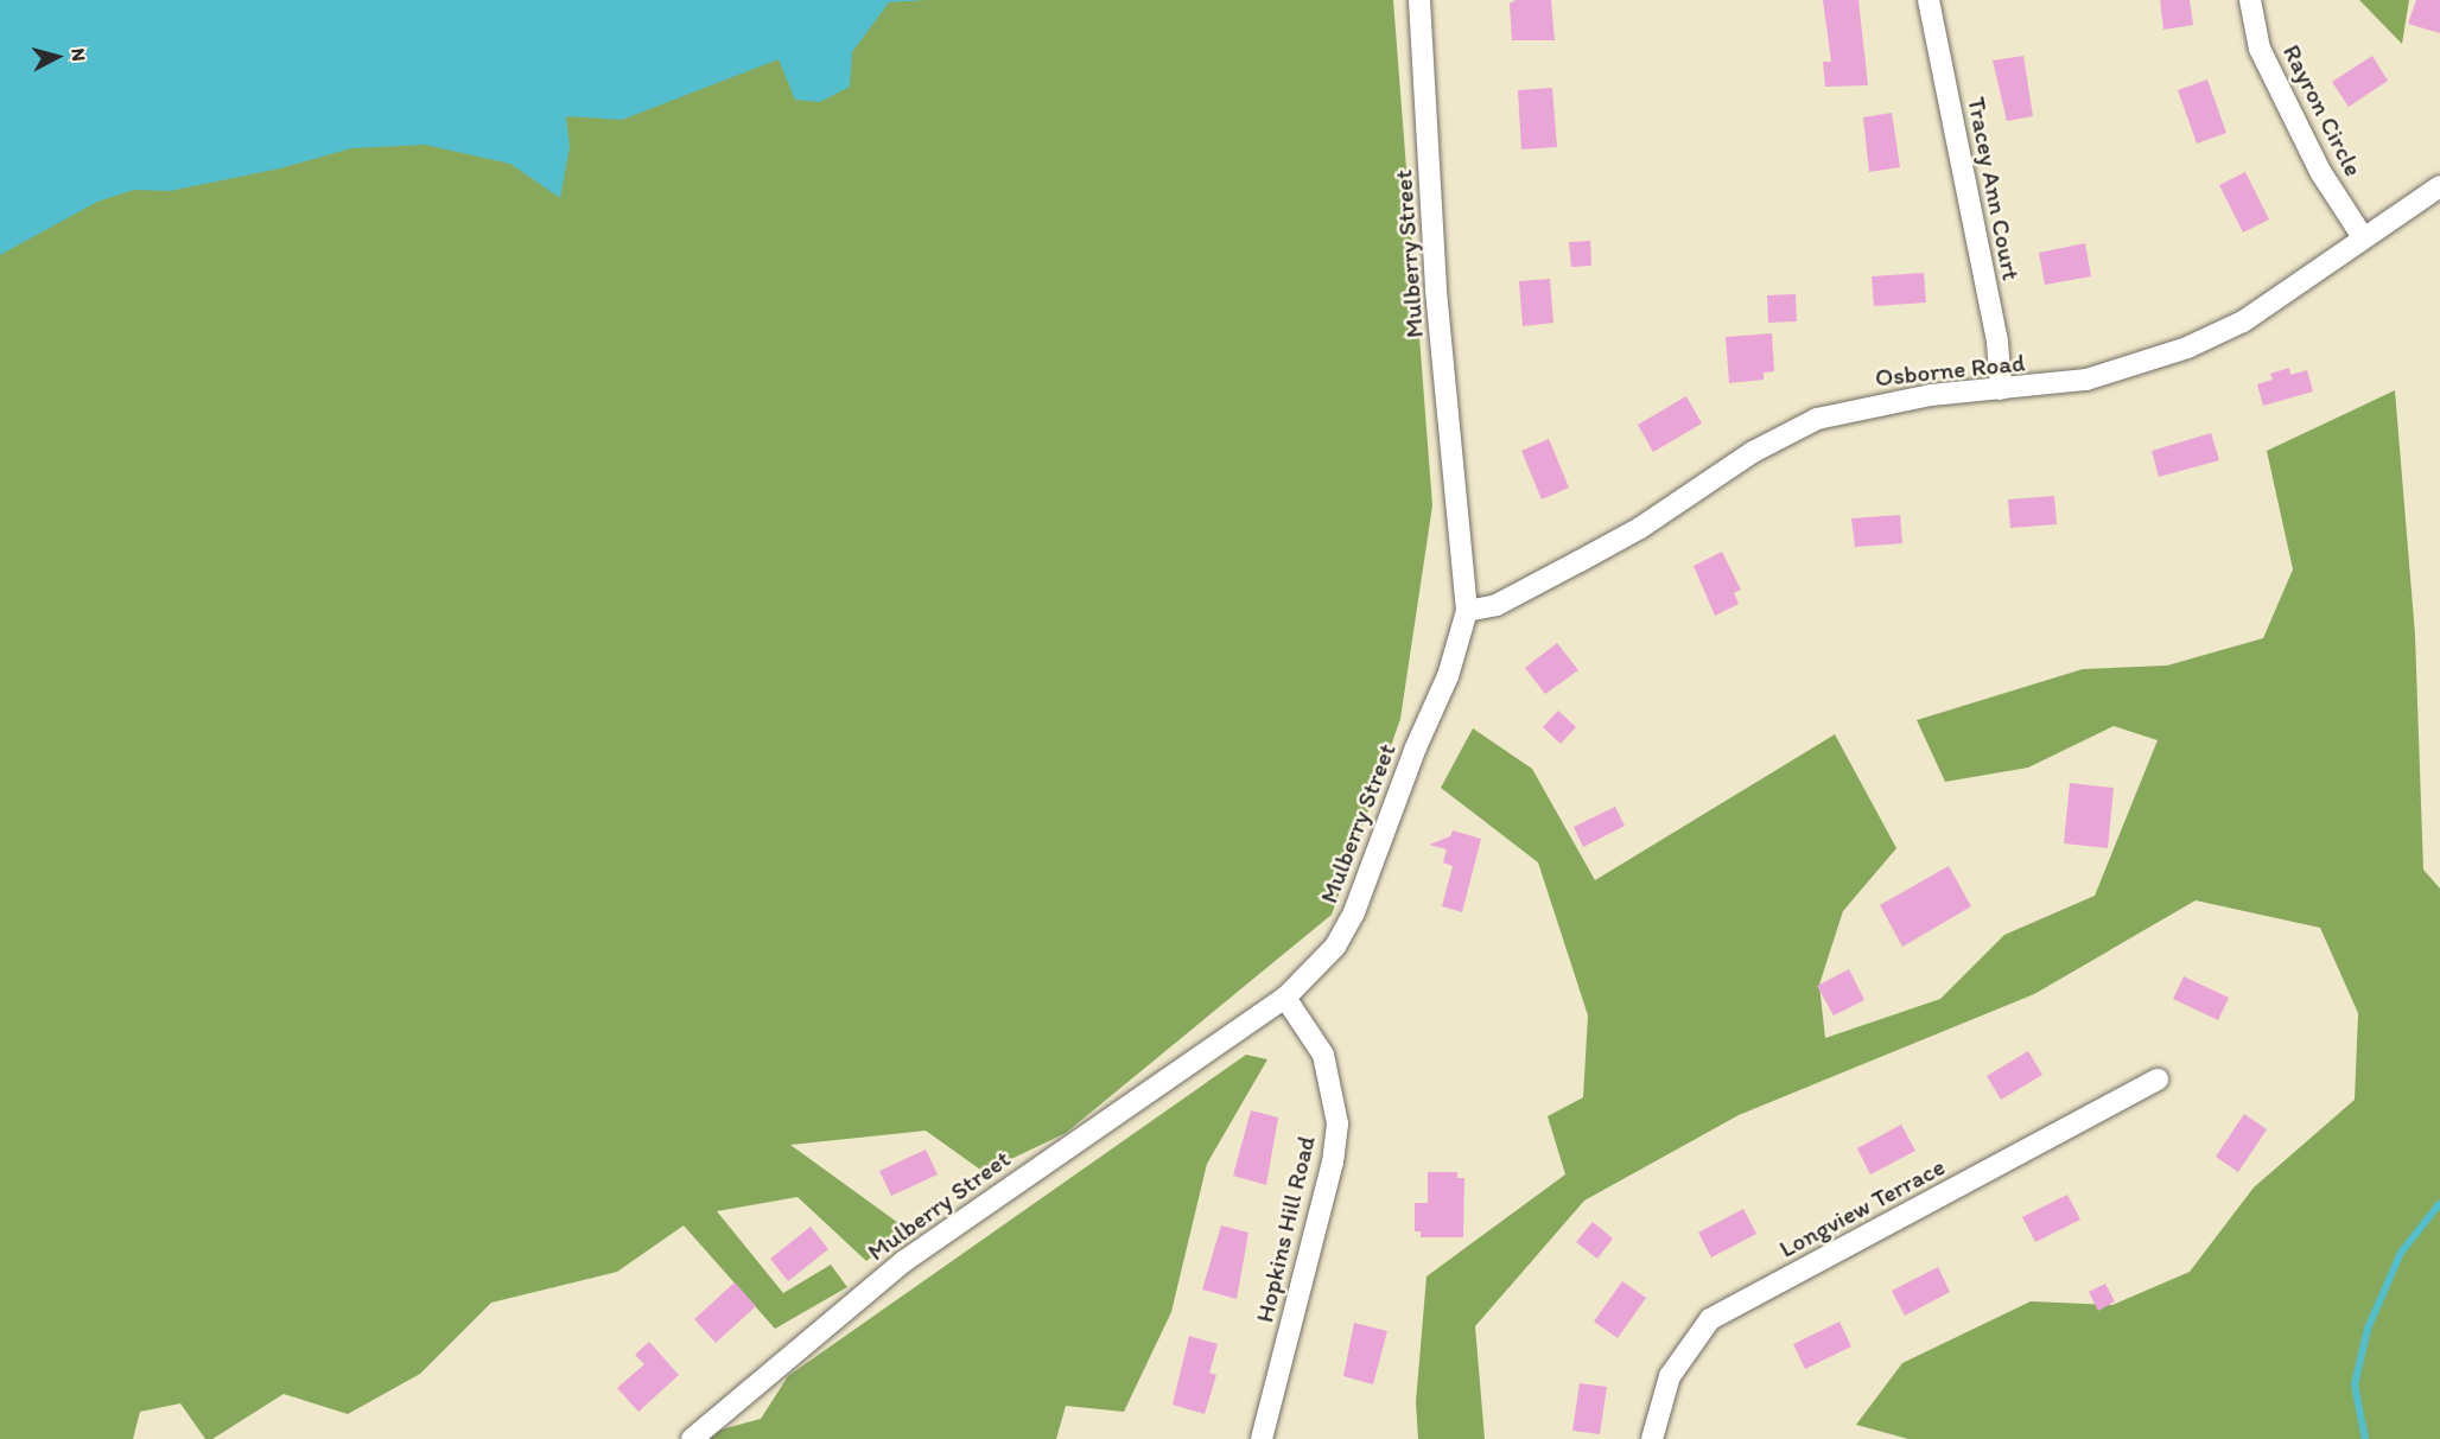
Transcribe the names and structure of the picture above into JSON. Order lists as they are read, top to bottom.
{
  "streets": {
    "street": [
      "Rayron Circle",
      "Tracey Ann Court",
      "Mulberry Street",
      "Osborne Road",
      "Longview Terrace",
      "Hopkins Hill Road"
    ]
  },
  "crossings": [
    ["Rayron Circle", "Osborne Road"],
    ["Tracey Ann Court", "Osborne Road"],
    ["Mulberry Street", "Osborne Road"],
    ["Mulberry Street", "Hopkins Hill Road"]
  ],
  "north": "right"
}
